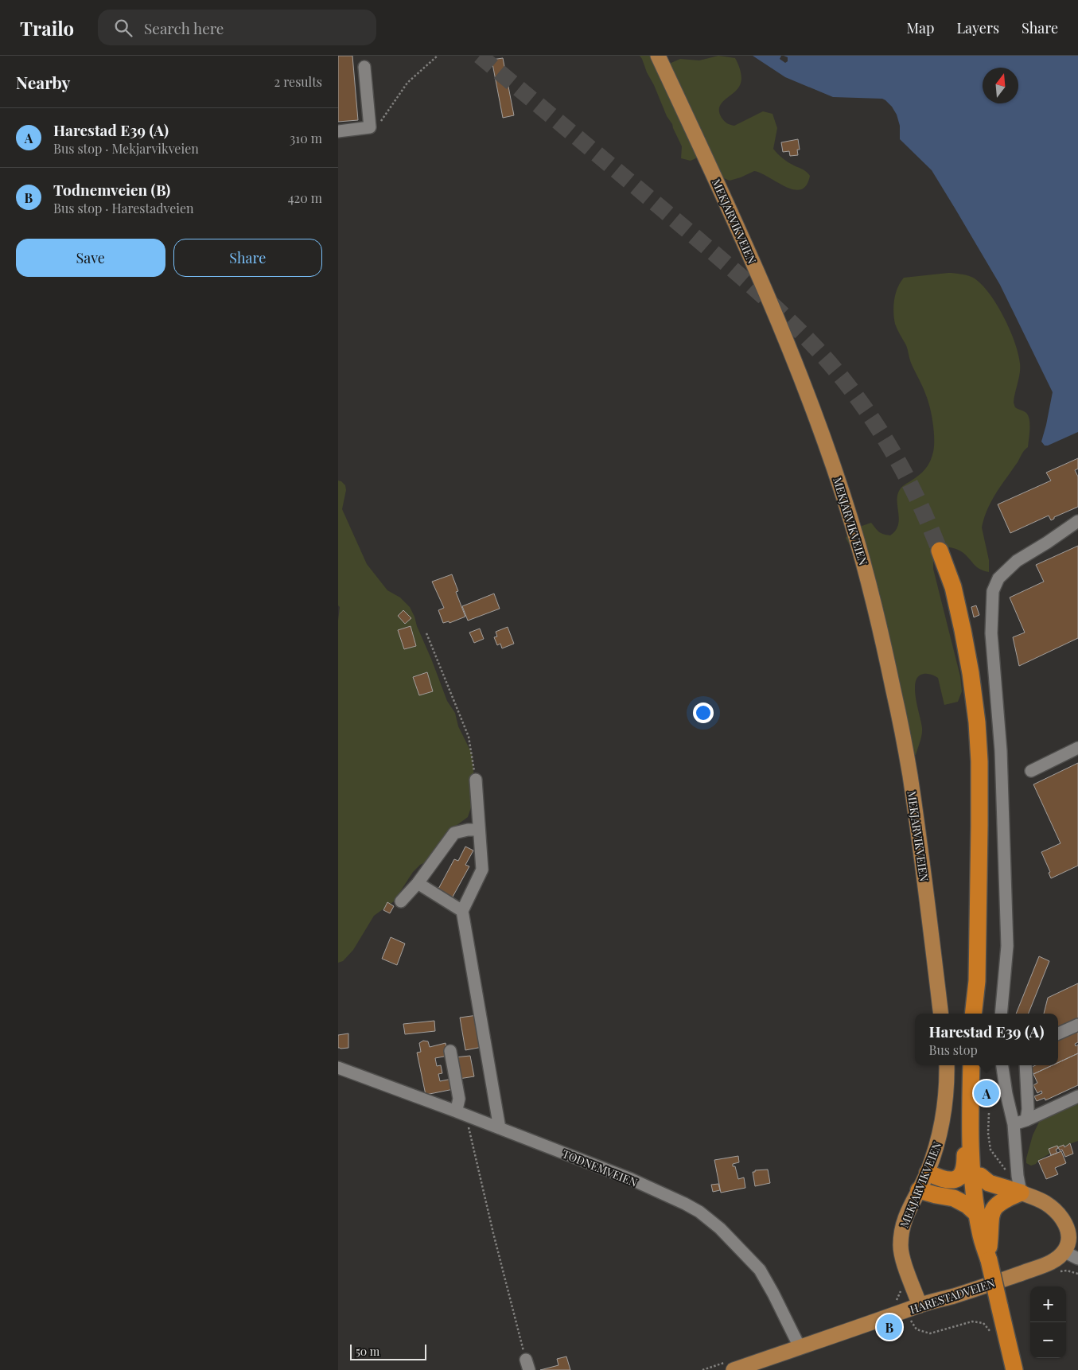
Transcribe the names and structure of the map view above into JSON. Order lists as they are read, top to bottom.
{
  "streets": {
    "main road": ["MEKJARVIKVEIEN", "HARESTADVEIEN"],
    "street": ["TODNEMVEIEN"]
  },
  "crossings": [
    ["MEKJARVIKVEIEN", "HARESTADVEIEN"],
    ["TODNEMVEIEN", "HARESTADVEIEN"]
  ],
  "scale_bar": "50 m",
  "north": "top",
  "page": {
    "header": "Trailo",
    "search": "Search here",
    "nav": ["Map", "Layers", "Share"],
    "heading": ["Nearby", "2 results"],
    "list": [
      {
        "mark": "A",
        "name": "Harestad E39 (A)",
        "note": "Bus stop · Mekjarvikveien",
        "value": "310 m"
      },
      {
        "mark": "B",
        "name": "Todnemveien (B)",
        "note": "Bus stop · Harestadveien",
        "value": "420 m"
      }
    ],
    "buttons": ["Save", "Share"],
    "popup": ["Harestad E39 (A)", "Bus stop"],
    "pins": ["A", "B"],
    "map_buttons": ["+", "−"],
    "scale": "50 m"
  }
}
